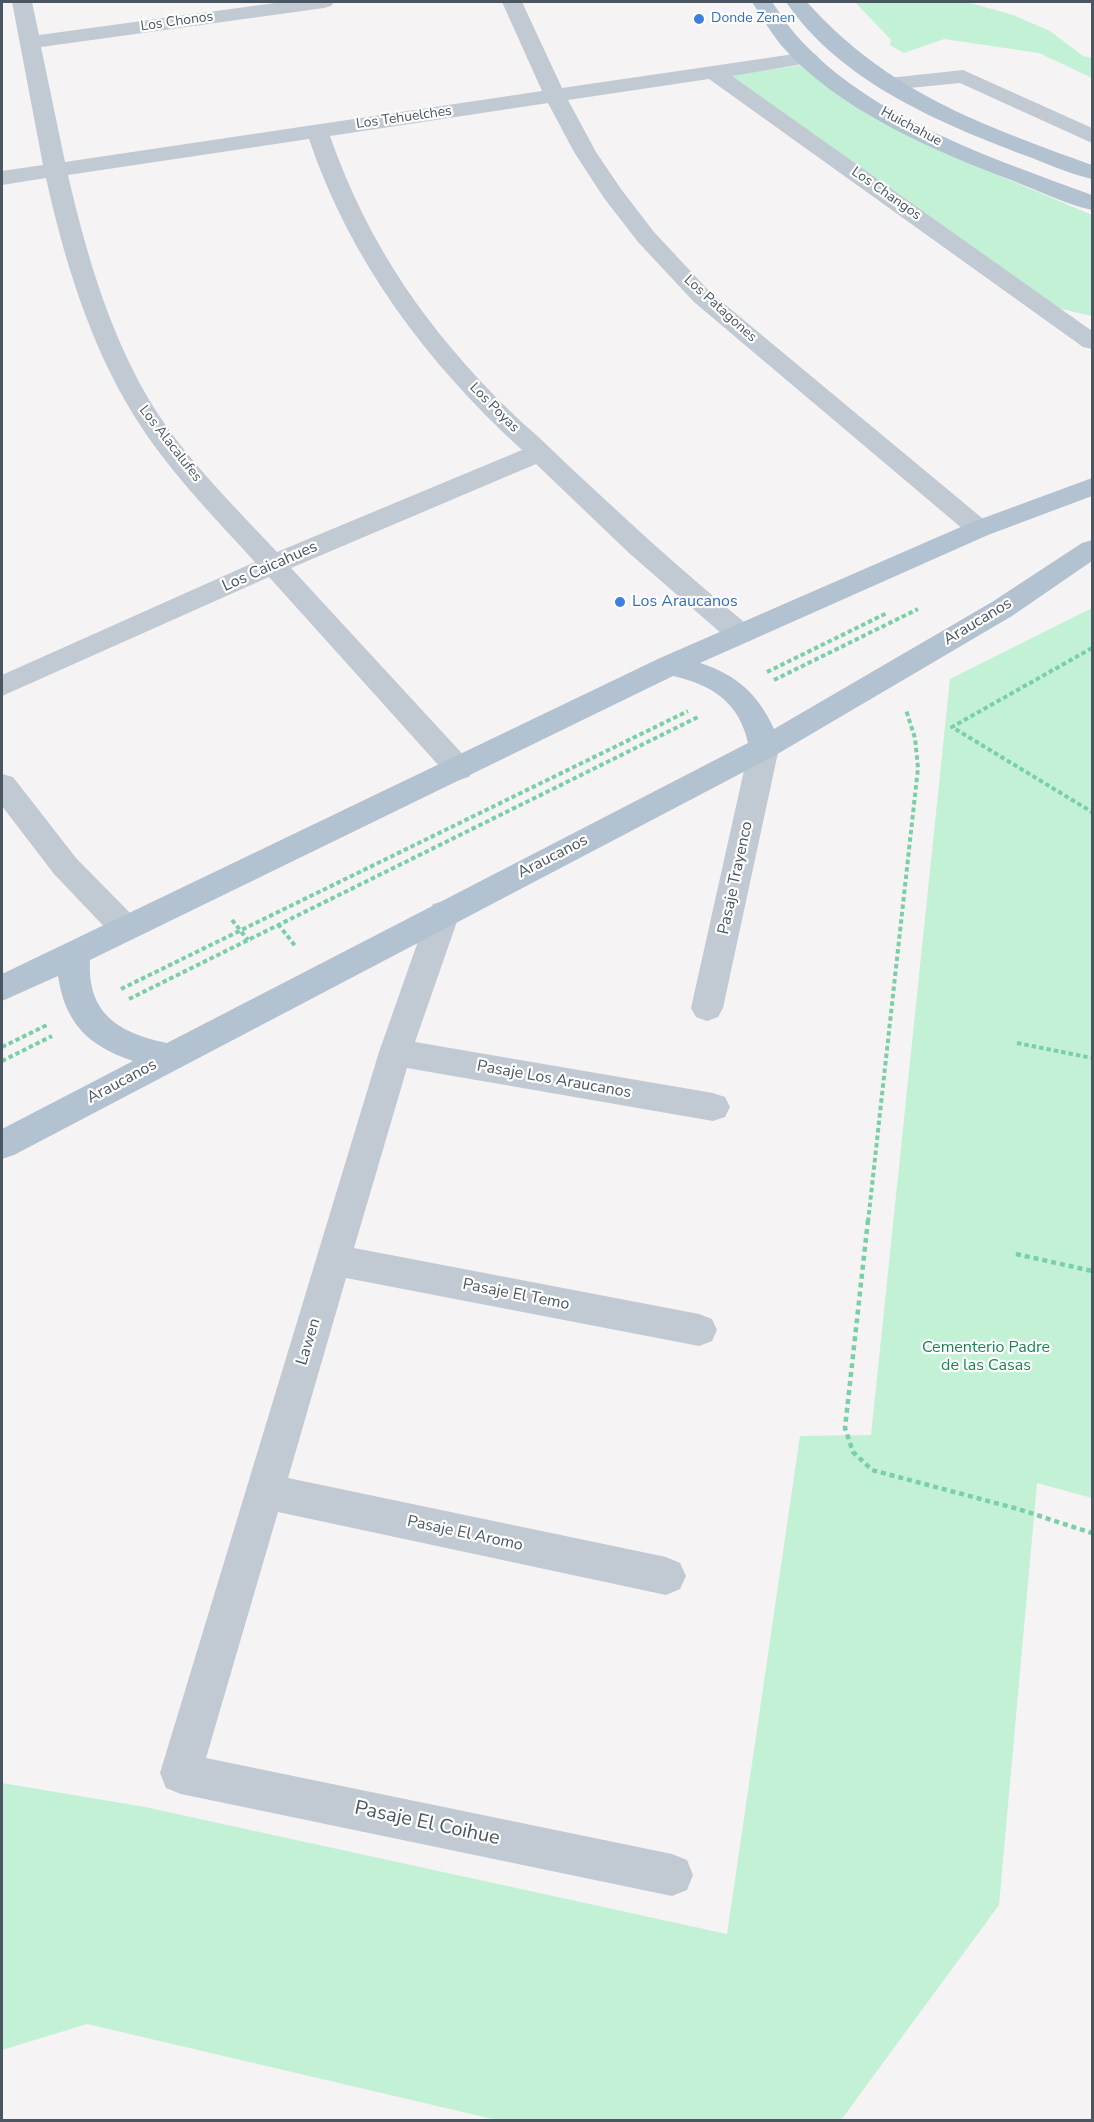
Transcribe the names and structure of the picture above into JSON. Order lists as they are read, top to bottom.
{
  "streets": {
    "main road": ["Huichahue", "Araucanos"],
    "street": [
      "Los Chonos",
      "Los Tehuelches",
      "Los Changos",
      "Los Patagones",
      "Los Poyas",
      "Los Alacalufes",
      "Los Caicahues",
      "Pasaje Trayenco",
      "Pasaje Los Araucanos",
      "Pasaje El Temo",
      "Lawen",
      "Pasaje El Aromo",
      "Pasaje El Coihue"
    ]
  },
  "crossings": [
    ["Los Chonos", "Los Alacalufes"],
    ["Los Tehuelches", "Huichahue"],
    ["Los Tehuelches", "Los Changos"],
    ["Los Tehuelches", "Los Patagones"],
    ["Los Tehuelches", "Los Poyas"],
    ["Los Tehuelches", "Los Alacalufes"],
    ["Los Poyas", "Los Caicahues"],
    ["Los Alacalufes", "Los Caicahues"],
    ["Araucanos", "Pasaje Trayenco"],
    ["Araucanos", "Lawen"],
    ["Pasaje Los Araucanos", "Lawen"],
    ["Pasaje El Temo", "Lawen"],
    ["Lawen", "Pasaje El Aromo"],
    ["Lawen", "Pasaje El Coihue"]
  ],
  "parks": ["Cementerio Padre de las Casas"],
  "places": ["Donde Zenen", "Los Araucanos"]
}
